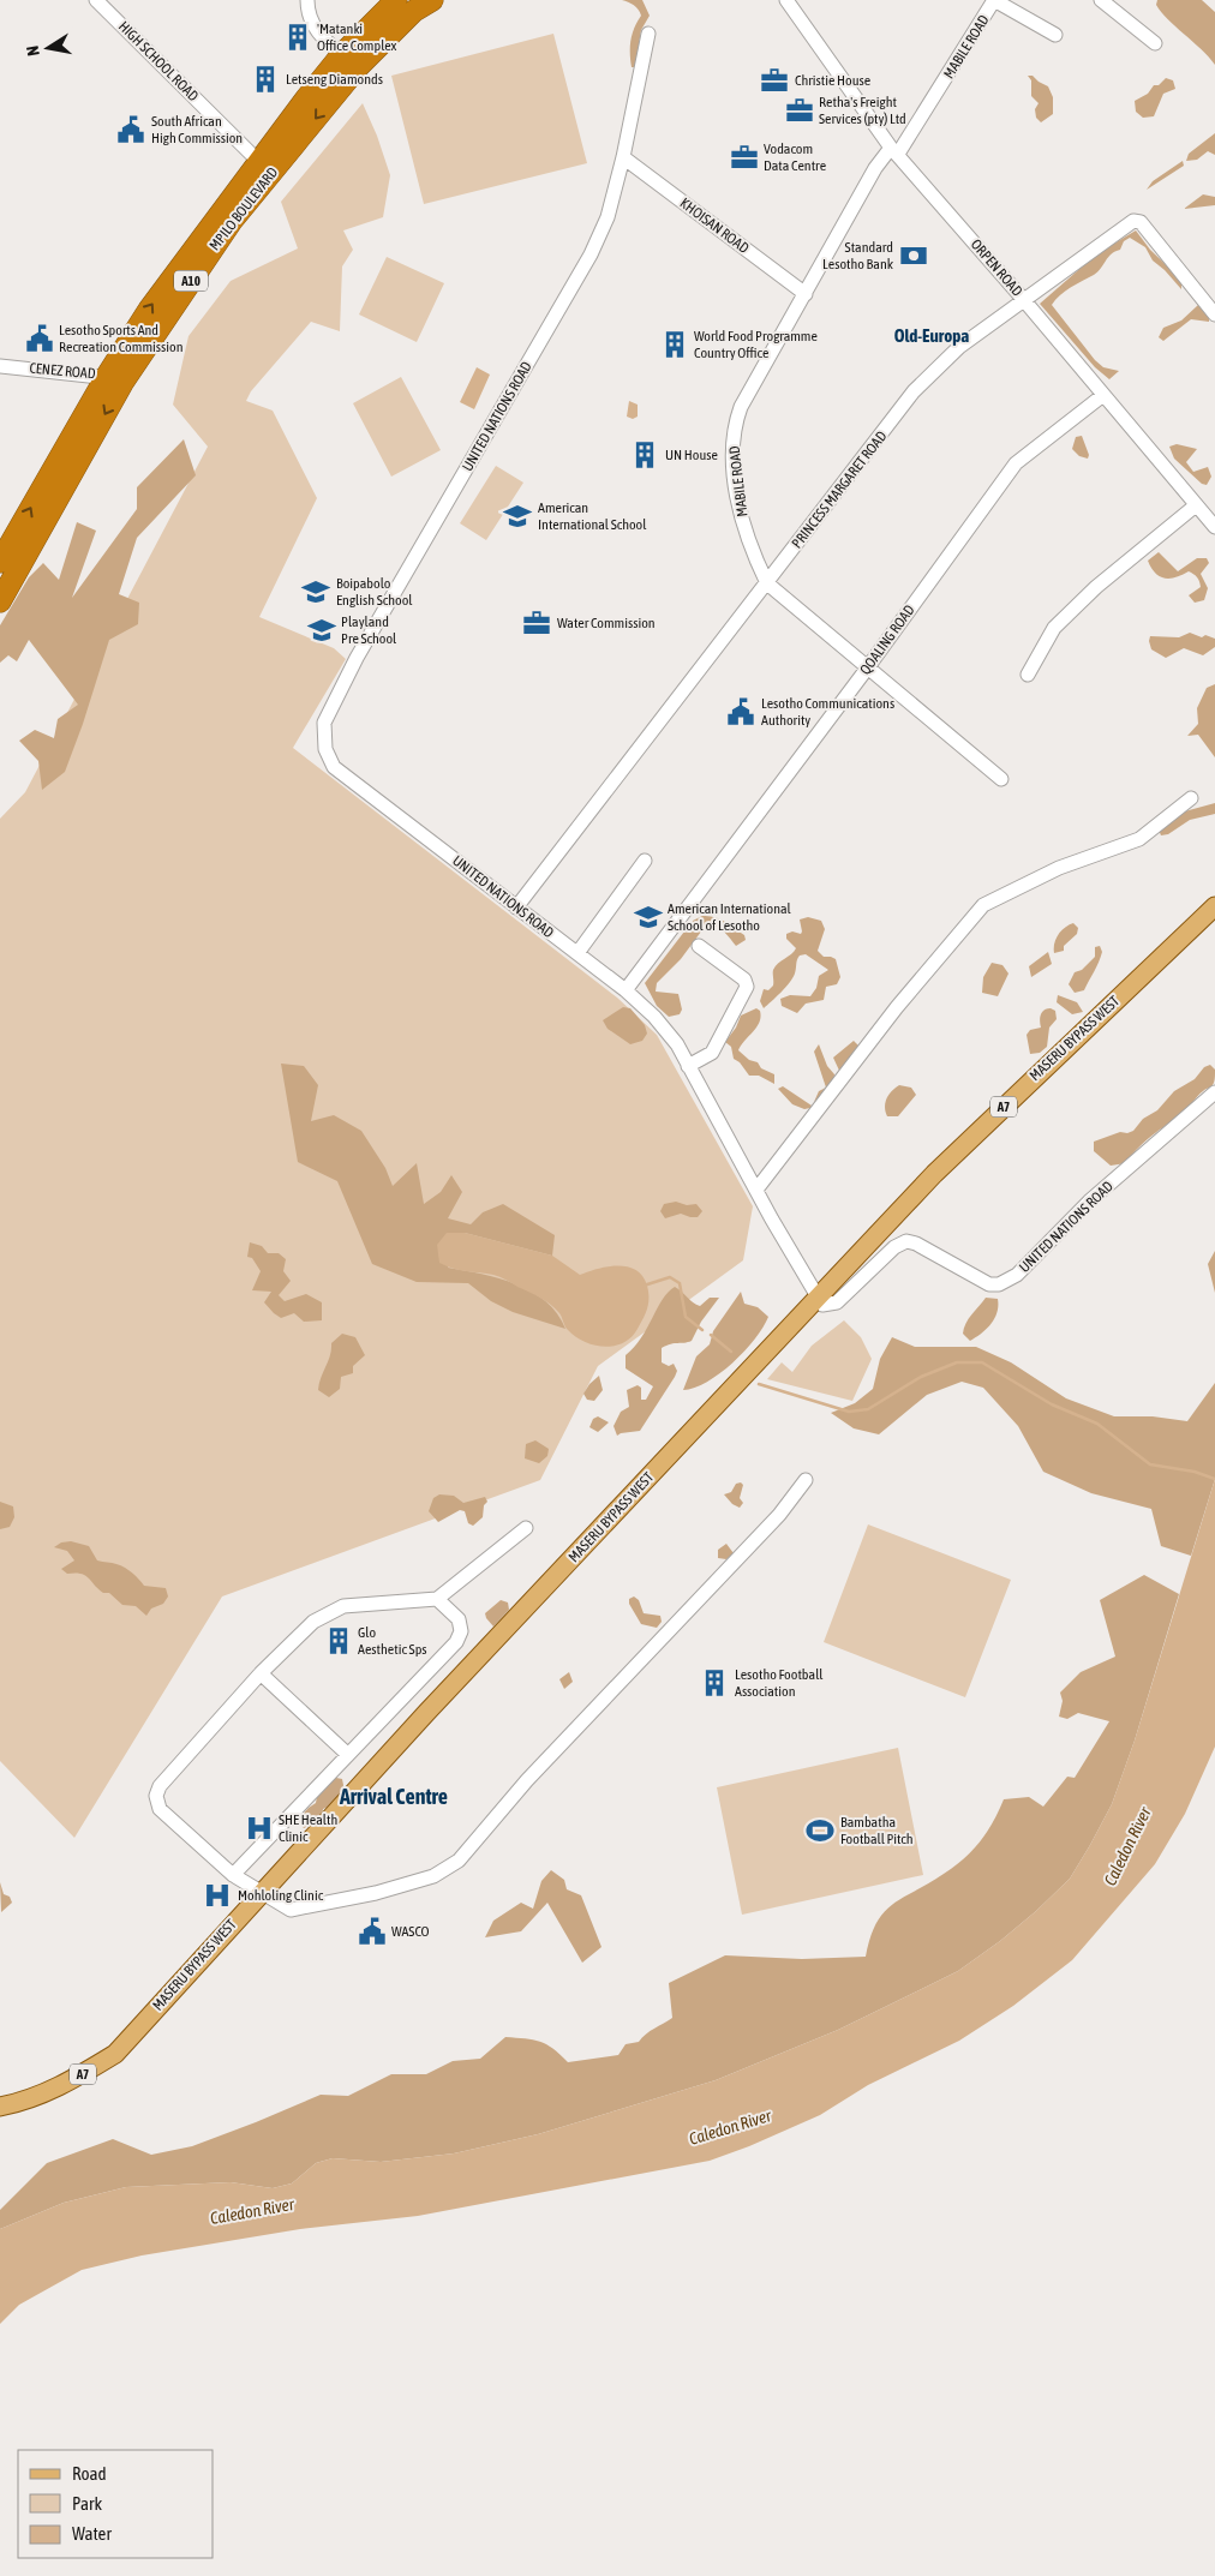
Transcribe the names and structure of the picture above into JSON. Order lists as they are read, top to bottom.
{
  "streets": {
    "highway": ["MPILO BOULEVARD", "A10"],
    "main road": ["MASERU BYPASS WEST", "A7"],
    "street": [
      "MABILE ROAD",
      "HIGH SCHOOL ROAD",
      "KHOISAN ROAD",
      "ORPEN ROAD",
      "CENEZ ROAD",
      "UNITED NATIONS ROAD",
      "PRINCESS MARGARET ROAD",
      "QOALING ROAD"
    ]
  },
  "crossings": [
    ["MABILE ROAD", "KHOISAN ROAD"],
    ["MABILE ROAD", "ORPEN ROAD"],
    ["MABILE ROAD", "PRINCESS MARGARET ROAD"],
    ["MABILE ROAD", "QOALING ROAD"],
    ["HIGH SCHOOL ROAD", "MPILO BOULEVARD"],
    ["MPILO BOULEVARD", "CENEZ ROAD"],
    ["KHOISAN ROAD", "UNITED NATIONS ROAD"],
    ["ORPEN ROAD", "PRINCESS MARGARET ROAD"],
    ["ORPEN ROAD", "QOALING ROAD"],
    ["UNITED NATIONS ROAD", "PRINCESS MARGARET ROAD"],
    ["UNITED NATIONS ROAD", "QOALING ROAD"],
    ["UNITED NATIONS ROAD", "MASERU BYPASS WEST"]
  ],
  "districts": ["Old-Europa", "Arrival Centre"],
  "water": ["Caledon River"],
  "places": {
    "building": [
      "'Matanki Office Complex",
      "Letseng Diamonds",
      "World Food Programme Country Office",
      "UN House",
      "Glo Aesthetic Sps",
      "Lesotho Football Association"
    ],
    "office": [
      "Christie House",
      "Retha's Freight Services (pty) Ltd",
      "Vodacom Data Centre",
      "Water Commission"
    ],
    "public building": [
      "South African High Commission",
      "Lesotho Sports And Recreation Commission",
      "Lesotho Communications Authority",
      "WASCO"
    ],
    "bank": ["Standard Lesotho Bank"],
    "school or university": [
      "American International School",
      "Boipabolo English School",
      "Playland Pre School",
      "American International School of Lesotho"
    ],
    "hospital": ["SHE Health Clinic", "Mohloling Clinic"],
    "sports": ["Bambatha Football Pitch"]
  },
  "legend": ["Road", "Park", "Water"],
  "north": "left"
}
